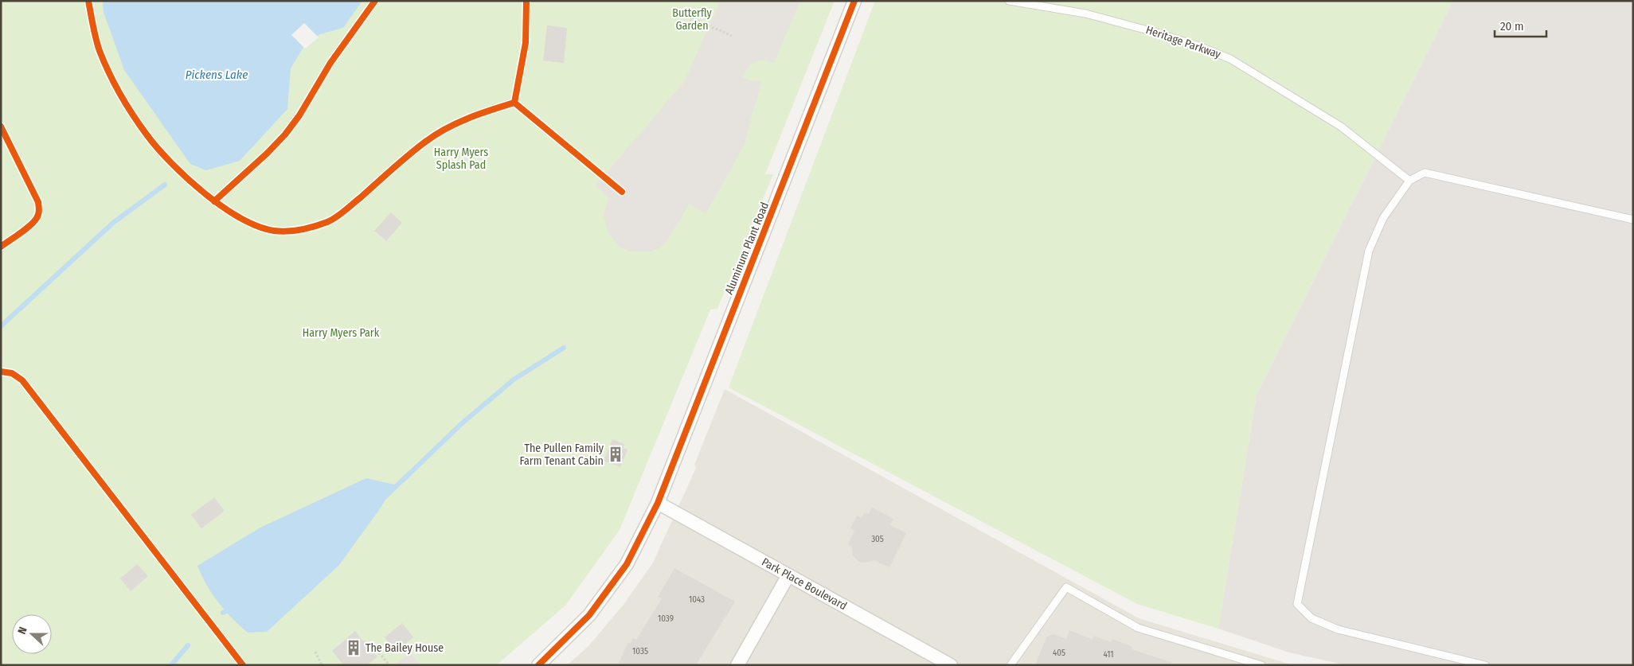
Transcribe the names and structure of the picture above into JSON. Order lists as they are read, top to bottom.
{
  "streets": {
    "street": ["Aluminum Plant Road", "Park Place Boulevard"],
    "lane": ["Heritage Parkway"]
  },
  "crossings": [
    ["Aluminum Plant Road", "Park Place Boulevard"]
  ],
  "water": ["Pickens Lake"],
  "parks": ["Butterfly Garden", "Harry Myers Splash Pad", "Harry Myers Park"],
  "places": {
    "building": ["The Pullen Family Farm Tenant Cabin", "The Bailey House"]
  },
  "house_numbers": [
    "305",
    "1043",
    "1039",
    "1035",
    "405",
    "411"
  ],
  "scale_bar": "20 m",
  "north": "left"
}
